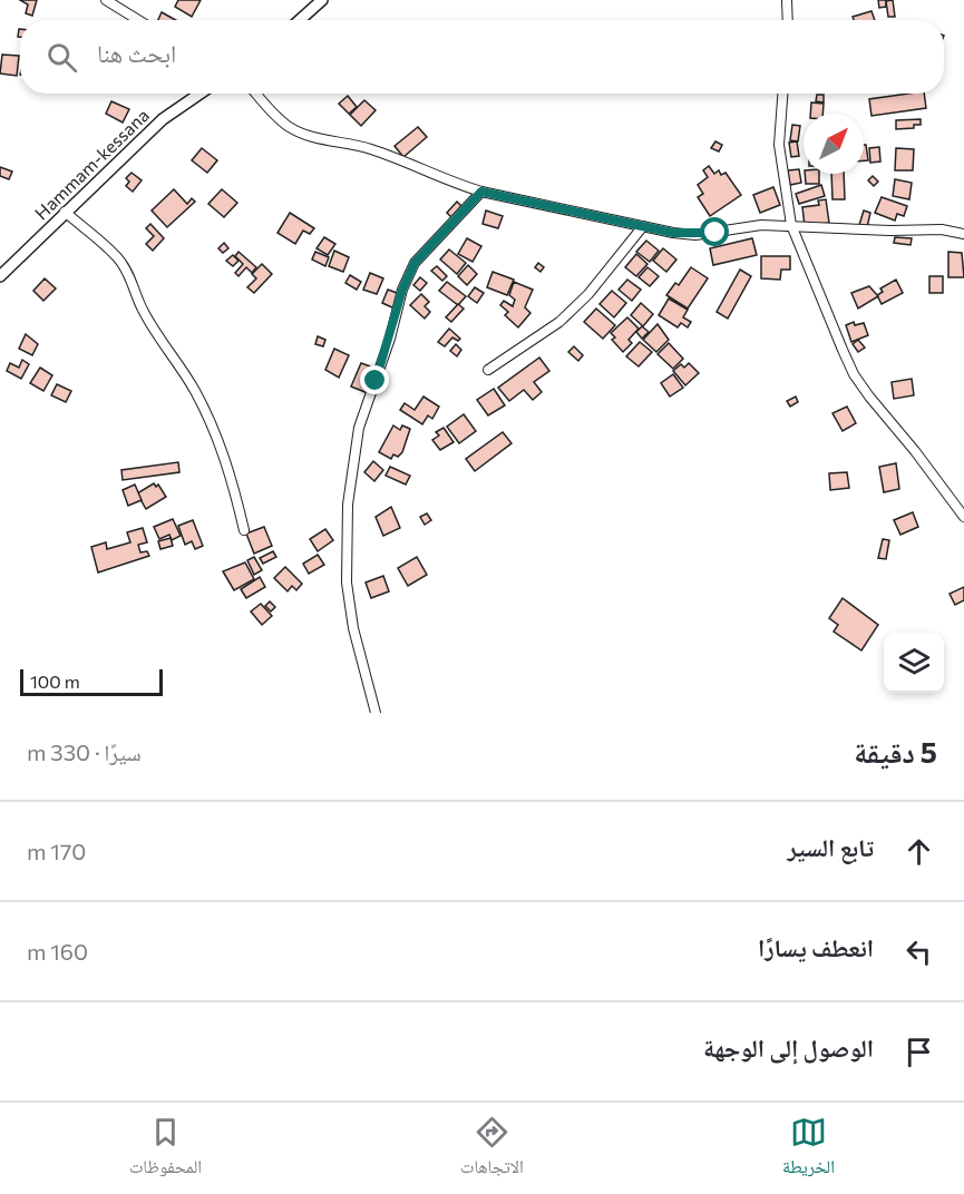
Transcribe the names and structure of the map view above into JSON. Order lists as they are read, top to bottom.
{
  "streets": {
    "street": ["Hammam-kessana"]
  },
  "scale_bar": "100 m",
  "north": "top right",
  "page": {
    "search": "ابحث هنا",
    "scale": "100 m",
    "heading": ["5 دقيقة", "سيرًا · 330 m"],
    "list": [
      ["تابع السير", "170 m"],
      ["انعطف يسارًا", "160 m"],
      "الوصول إلى الوجهة"
    ],
    "nav": ["الخريطة", "الاتجاهات", "المحفوظات"]
  }
}
